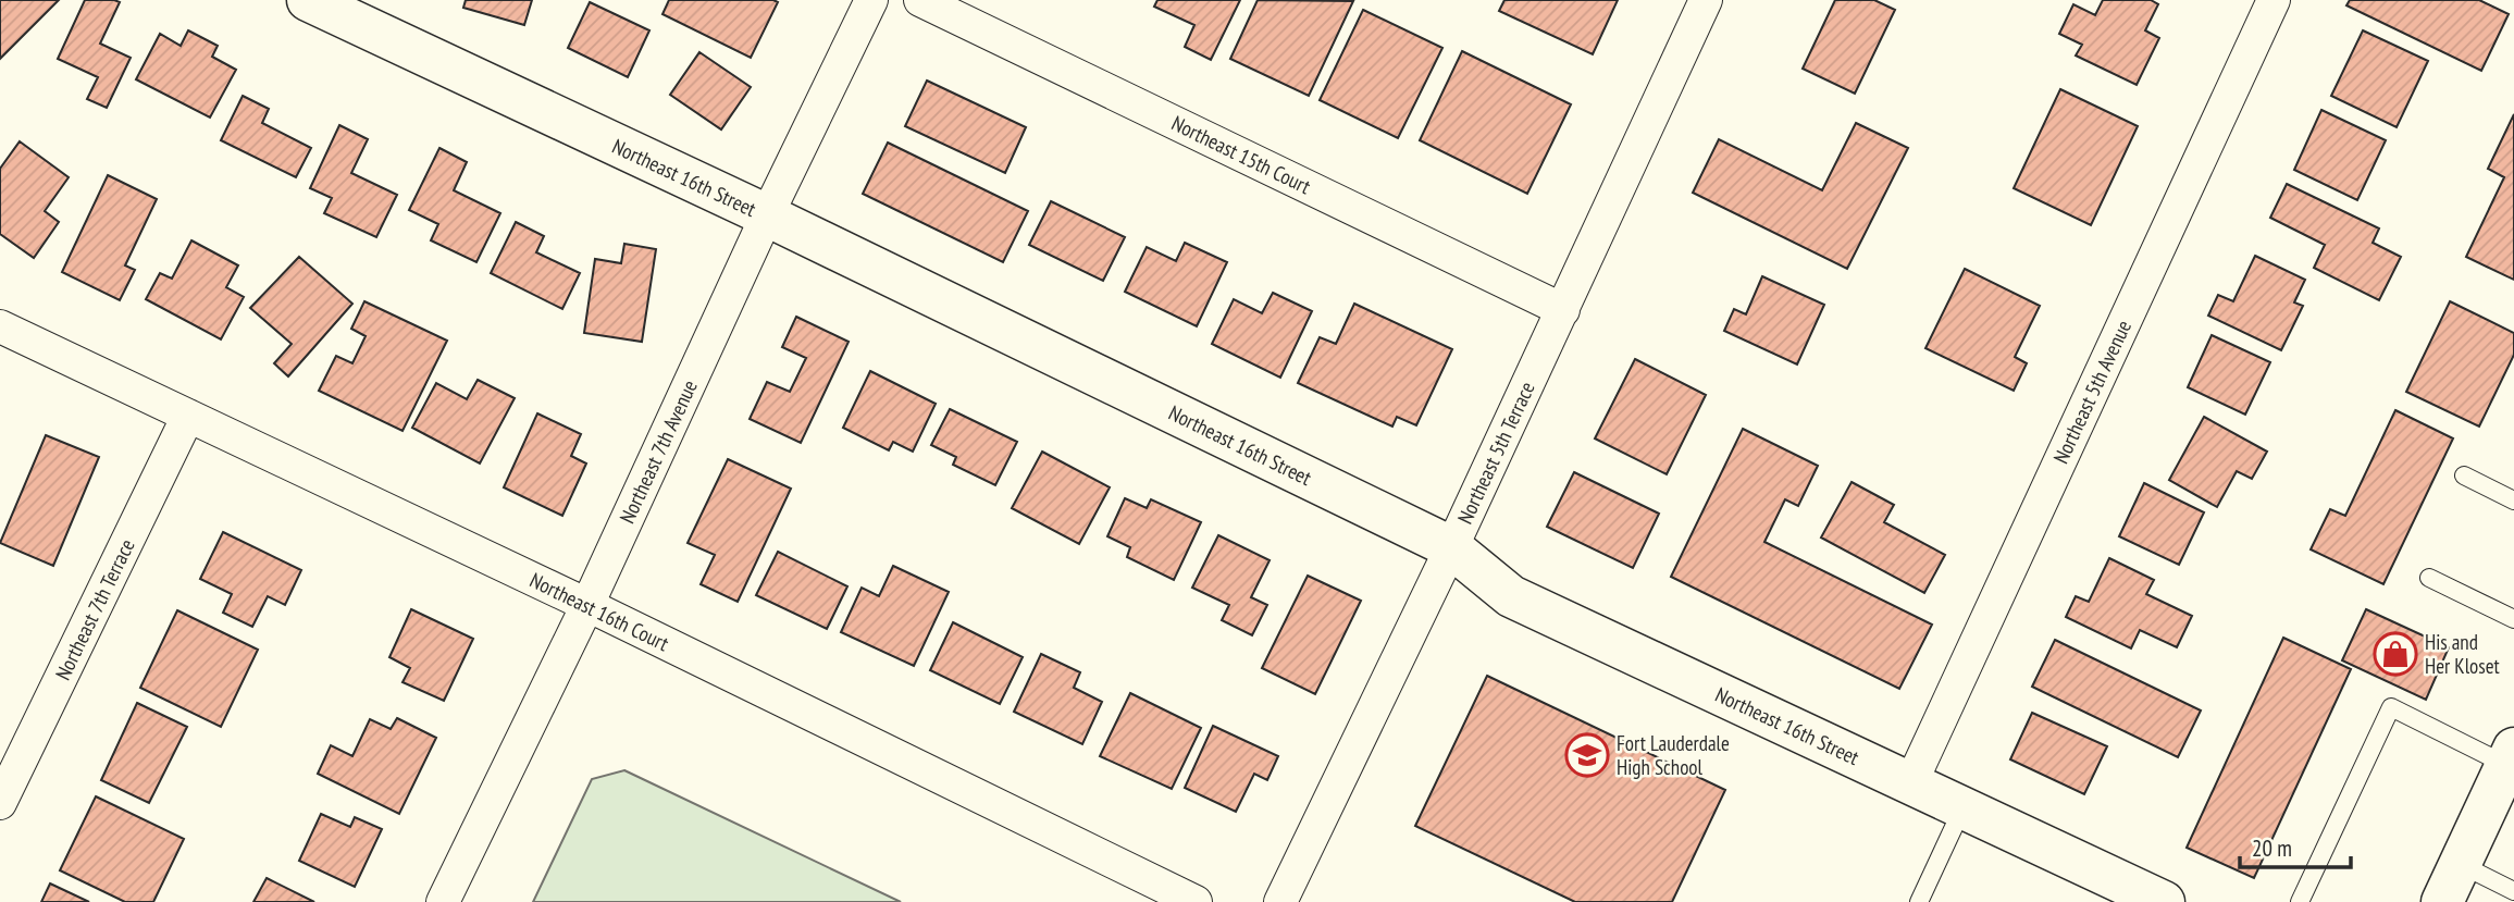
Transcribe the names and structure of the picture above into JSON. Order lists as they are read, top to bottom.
{
  "streets": {
    "street": [
      "Northeast 15th Court",
      "Northeast 16th Street",
      "Northeast 5th Avenue",
      "Northeast 7th Avenue",
      "Northeast 5th Terrace",
      "Northeast 7th Terrace",
      "Northeast 16th Court"
    ]
  },
  "crossings": [
    ["Northeast 15th Court", "Northeast 5th Terrace"],
    ["Northeast 16th Street", "Northeast 5th Avenue"],
    ["Northeast 16th Street", "Northeast 7th Avenue"],
    ["Northeast 16th Street", "Northeast 5th Terrace"],
    ["Northeast 7th Avenue", "Northeast 16th Court"],
    ["Northeast 7th Terrace", "Northeast 16th Court"]
  ],
  "places": {
    "shop": ["His and Her Kloset"],
    "school or university": ["Fort Lauderdale High School"]
  },
  "scale_bar": "20 m"
}
